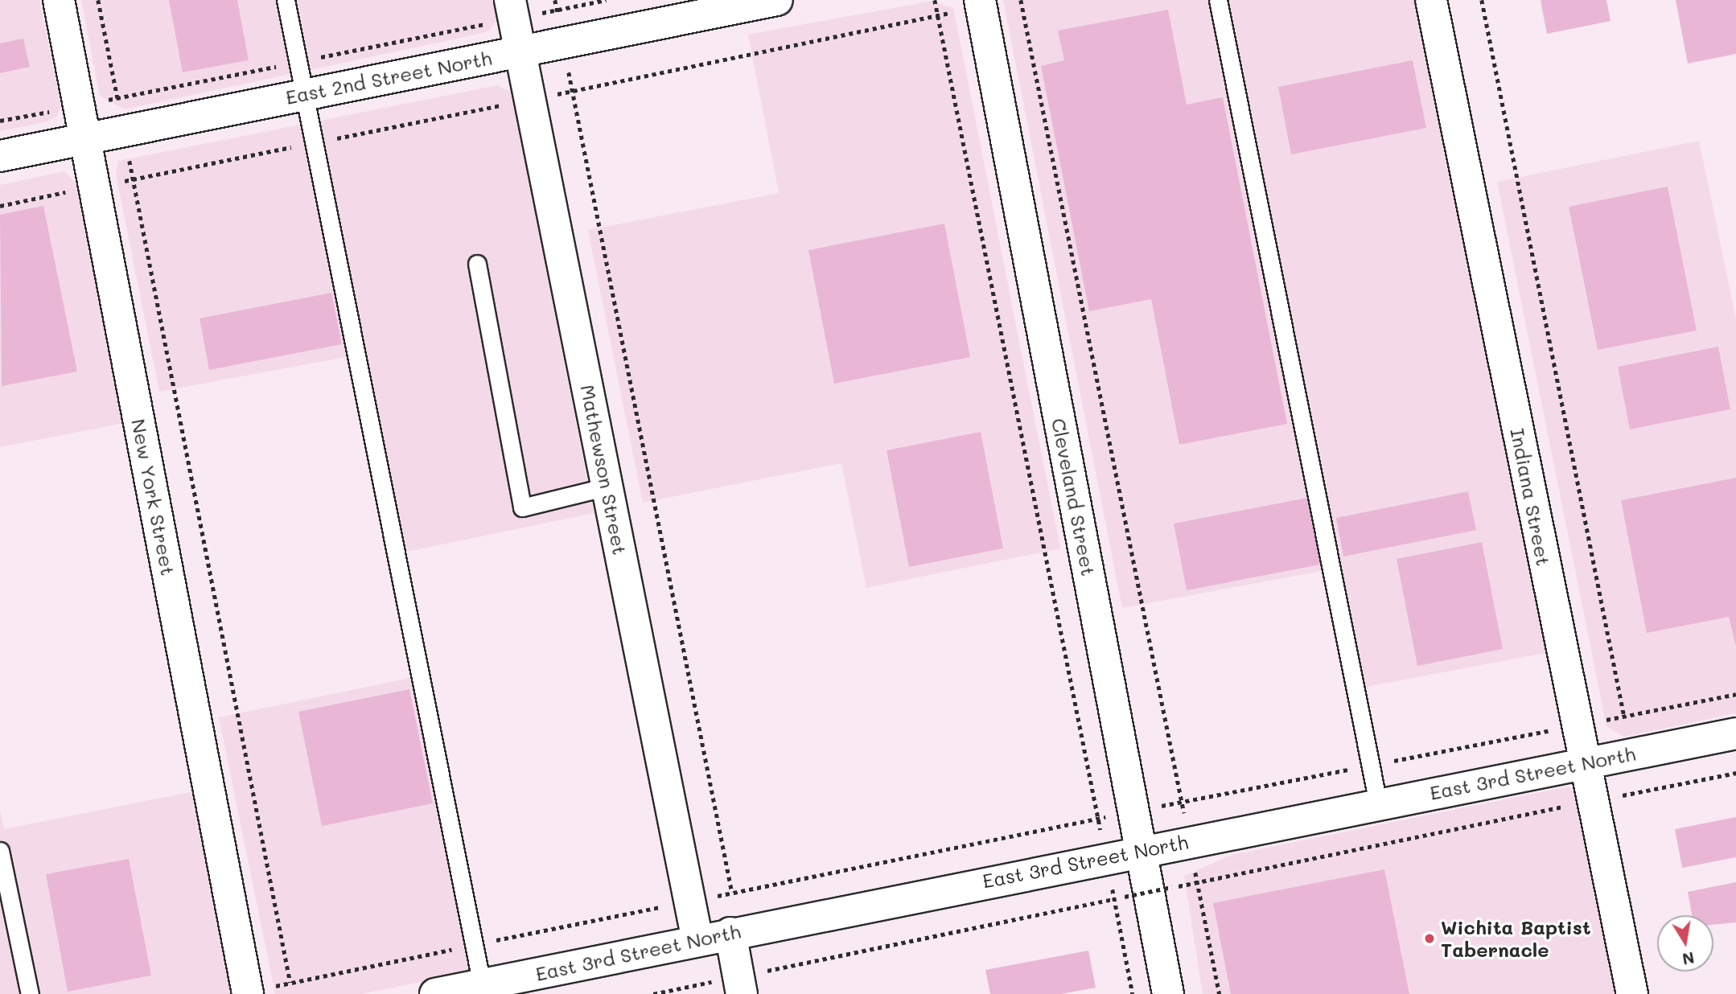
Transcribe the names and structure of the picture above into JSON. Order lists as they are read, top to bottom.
{
  "streets": {
    "street": [
      "East 2nd Street North",
      "Mathewson Street",
      "New York Street",
      "Cleveland Street",
      "Indiana Street",
      "East 3rd Street North"
    ]
  },
  "crossings": [
    ["East 2nd Street North", "Mathewson Street"],
    ["East 2nd Street North", "New York Street"],
    ["Mathewson Street", "East 3rd Street North"],
    ["Cleveland Street", "East 3rd Street North"],
    ["Indiana Street", "East 3rd Street North"]
  ],
  "places": ["Wichita Baptist Tabernacle"],
  "north": "bottom"
}
